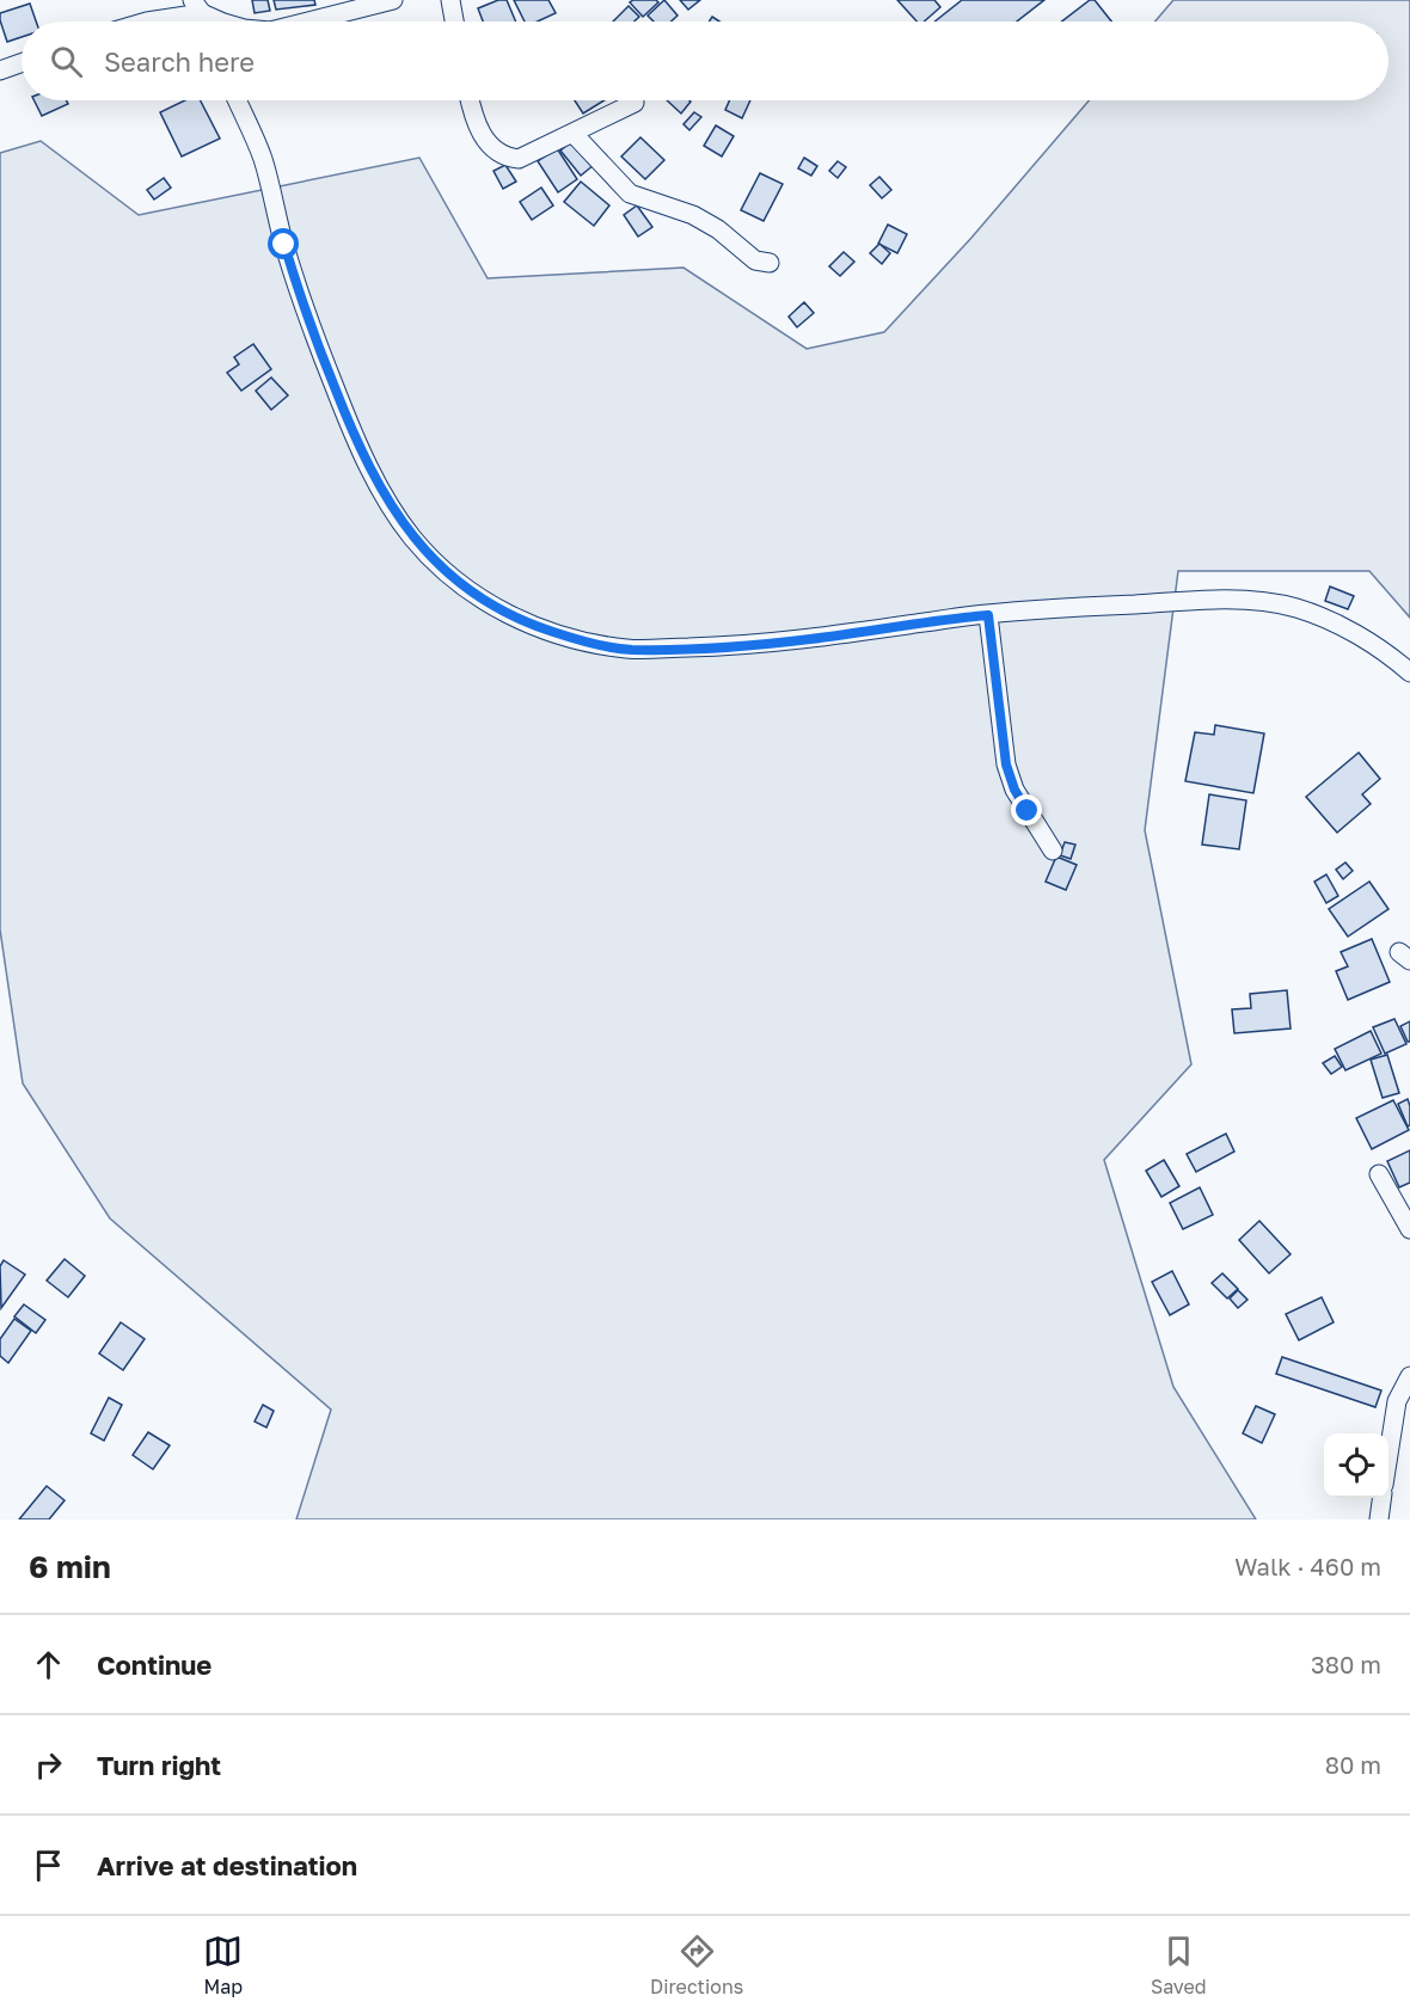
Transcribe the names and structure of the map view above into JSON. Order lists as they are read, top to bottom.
{
  "page": {
    "search": "Search here",
    "heading": ["6 min", "Walk · 460 m"],
    "list": [
      ["Continue", "380 m"],
      ["Turn right", "80 m"],
      "Arrive at destination"
    ],
    "nav": ["Map", "Directions", "Saved"]
  }
}
